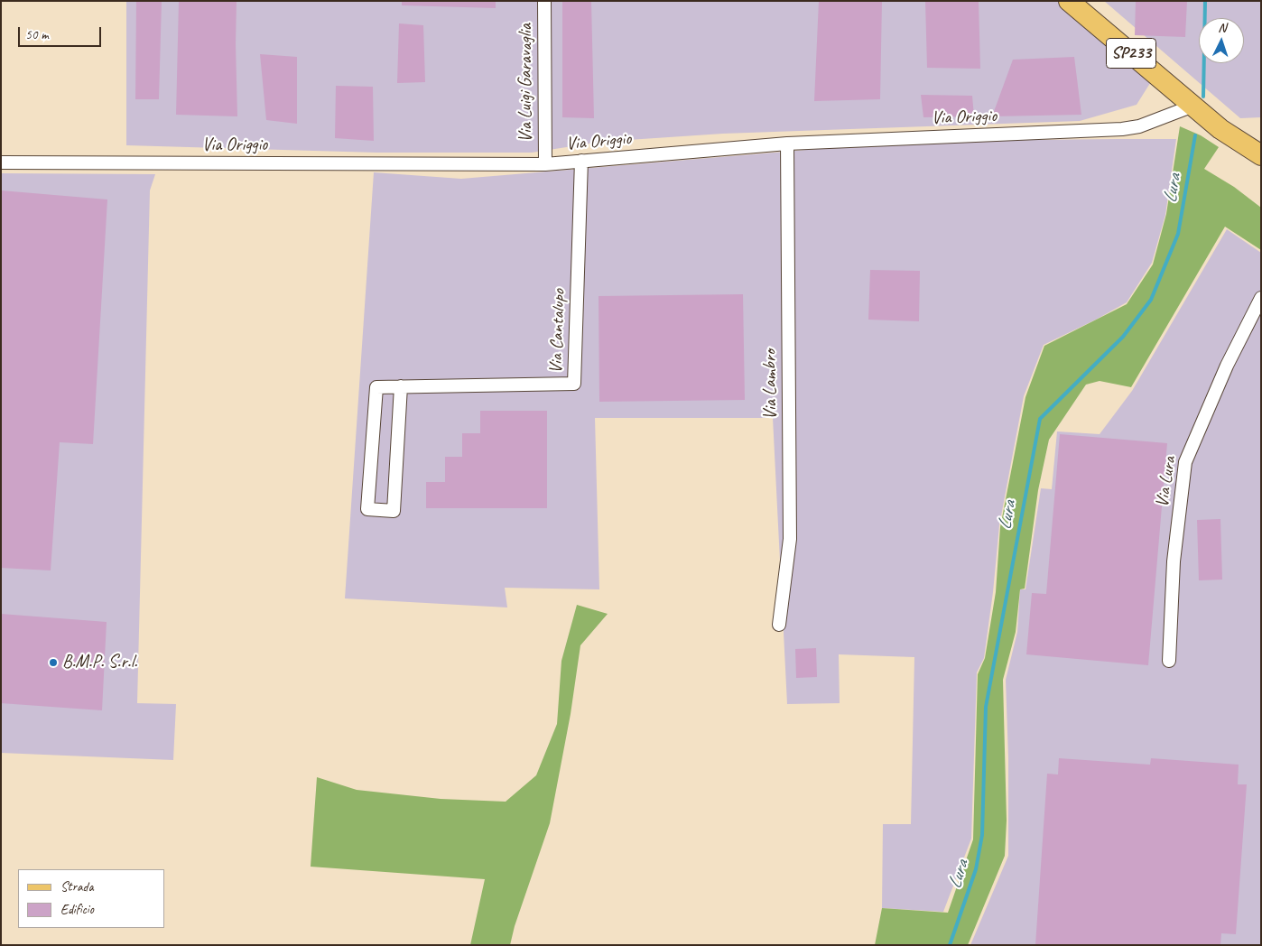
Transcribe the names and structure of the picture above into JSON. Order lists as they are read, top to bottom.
{
  "streets": {
    "main road": ["SP233"],
    "street": [
      "Via Luigi Garavaglia",
      "Via Origgio",
      "Via Cantalupo",
      "Via Lambro",
      "Via Lura"
    ]
  },
  "crossings": [
    ["SP233", "Via Origgio"],
    ["Via Luigi Garavaglia", "Via Origgio"],
    ["Via Origgio", "Via Cantalupo"],
    ["Via Origgio", "Via Lambro"]
  ],
  "water": ["Lura"],
  "places": ["B.M.P. S.r.l."],
  "legend": ["Strada", "Edificio"],
  "scale_bar": "50 m",
  "north": "top"
}
